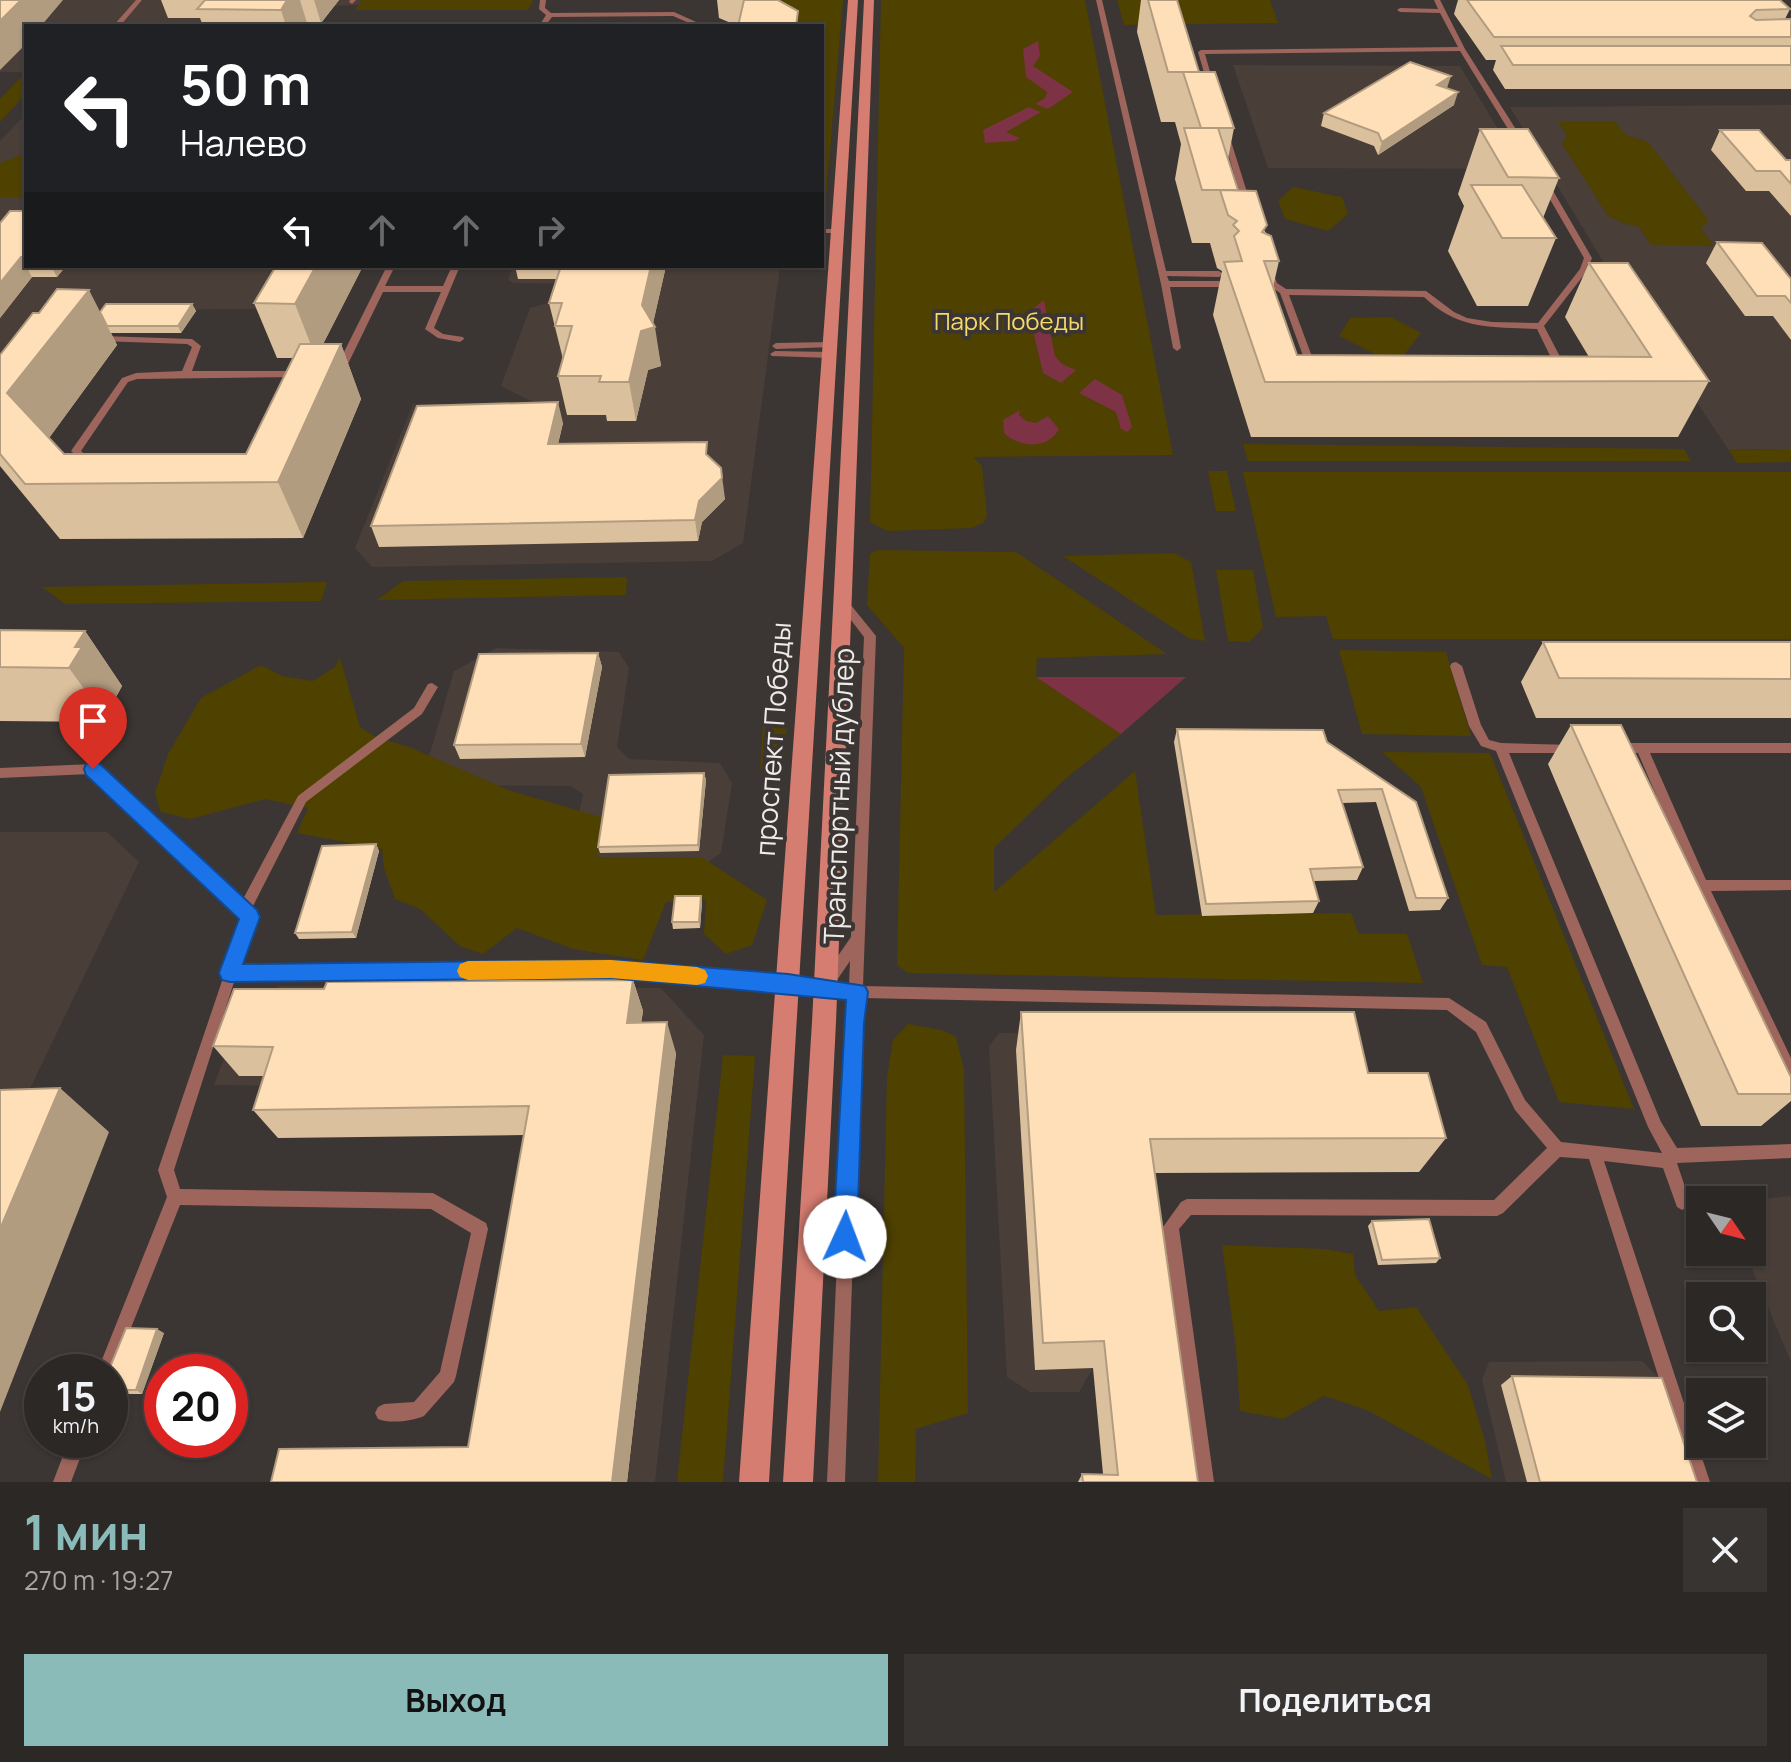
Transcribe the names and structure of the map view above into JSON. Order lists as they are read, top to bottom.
{
  "streets": {
    "main road": ["проспект Победы"],
    "lane": ["Транспортный дублер"]
  },
  "parks": ["Парк Победы"],
  "north": "bottom right",
  "page": {
    "turn": ["50 m", "Налево"],
    "speed": "15 km/h",
    "limit": "20",
    "heading": ["1 мин", "270 m · 19:27"],
    "buttons": ["Выход", "Поделиться"]
  }
}
